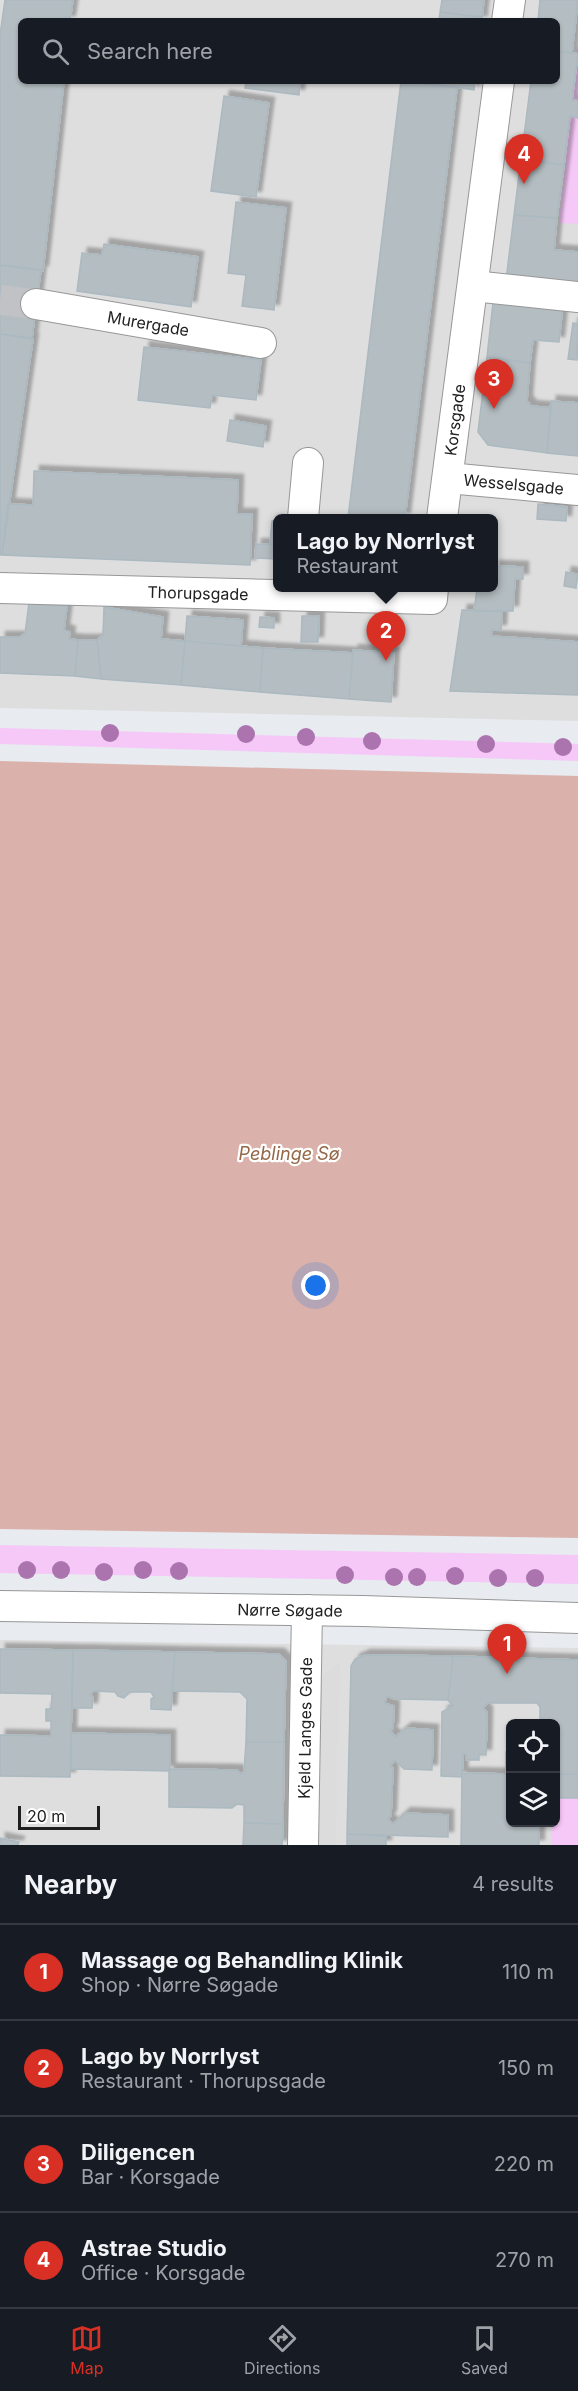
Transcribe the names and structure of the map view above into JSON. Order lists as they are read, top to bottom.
{
  "streets": {
    "street": [
      "Murergade",
      "Korsgade",
      "Wesselsgade",
      "Thorupsgade",
      "Nørre Søgade",
      "Kjeld Langes Gade"
    ]
  },
  "crossings": [
    ["Korsgade", "Wesselsgade"],
    ["Nørre Søgade", "Kjeld Langes Gade"]
  ],
  "water": ["Peblinge Sø"],
  "scale_bar": "20 m",
  "page": {
    "search": "Search here",
    "pins": [
      "4",
      "3",
      "2",
      "1"
    ],
    "popup": ["Lago by Norrlyst", "Restaurant"],
    "scale": "20 m",
    "heading": ["Nearby", "4 results"],
    "list": [
      {
        "mark": "1",
        "name": "Massage og Behandling Klinik",
        "note": "Shop · Nørre Søgade",
        "value": "110 m"
      },
      {
        "mark": "2",
        "name": "Lago by Norrlyst",
        "note": "Restaurant · Thorupsgade",
        "value": "150 m"
      },
      {
        "mark": "3",
        "name": "Diligencen",
        "note": "Bar · Korsgade",
        "value": "220 m"
      },
      {
        "mark": "4",
        "name": "Astrae Studio",
        "note": "Office · Korsgade",
        "value": "270 m"
      }
    ],
    "nav": ["Map", "Directions", "Saved"]
  }
}
